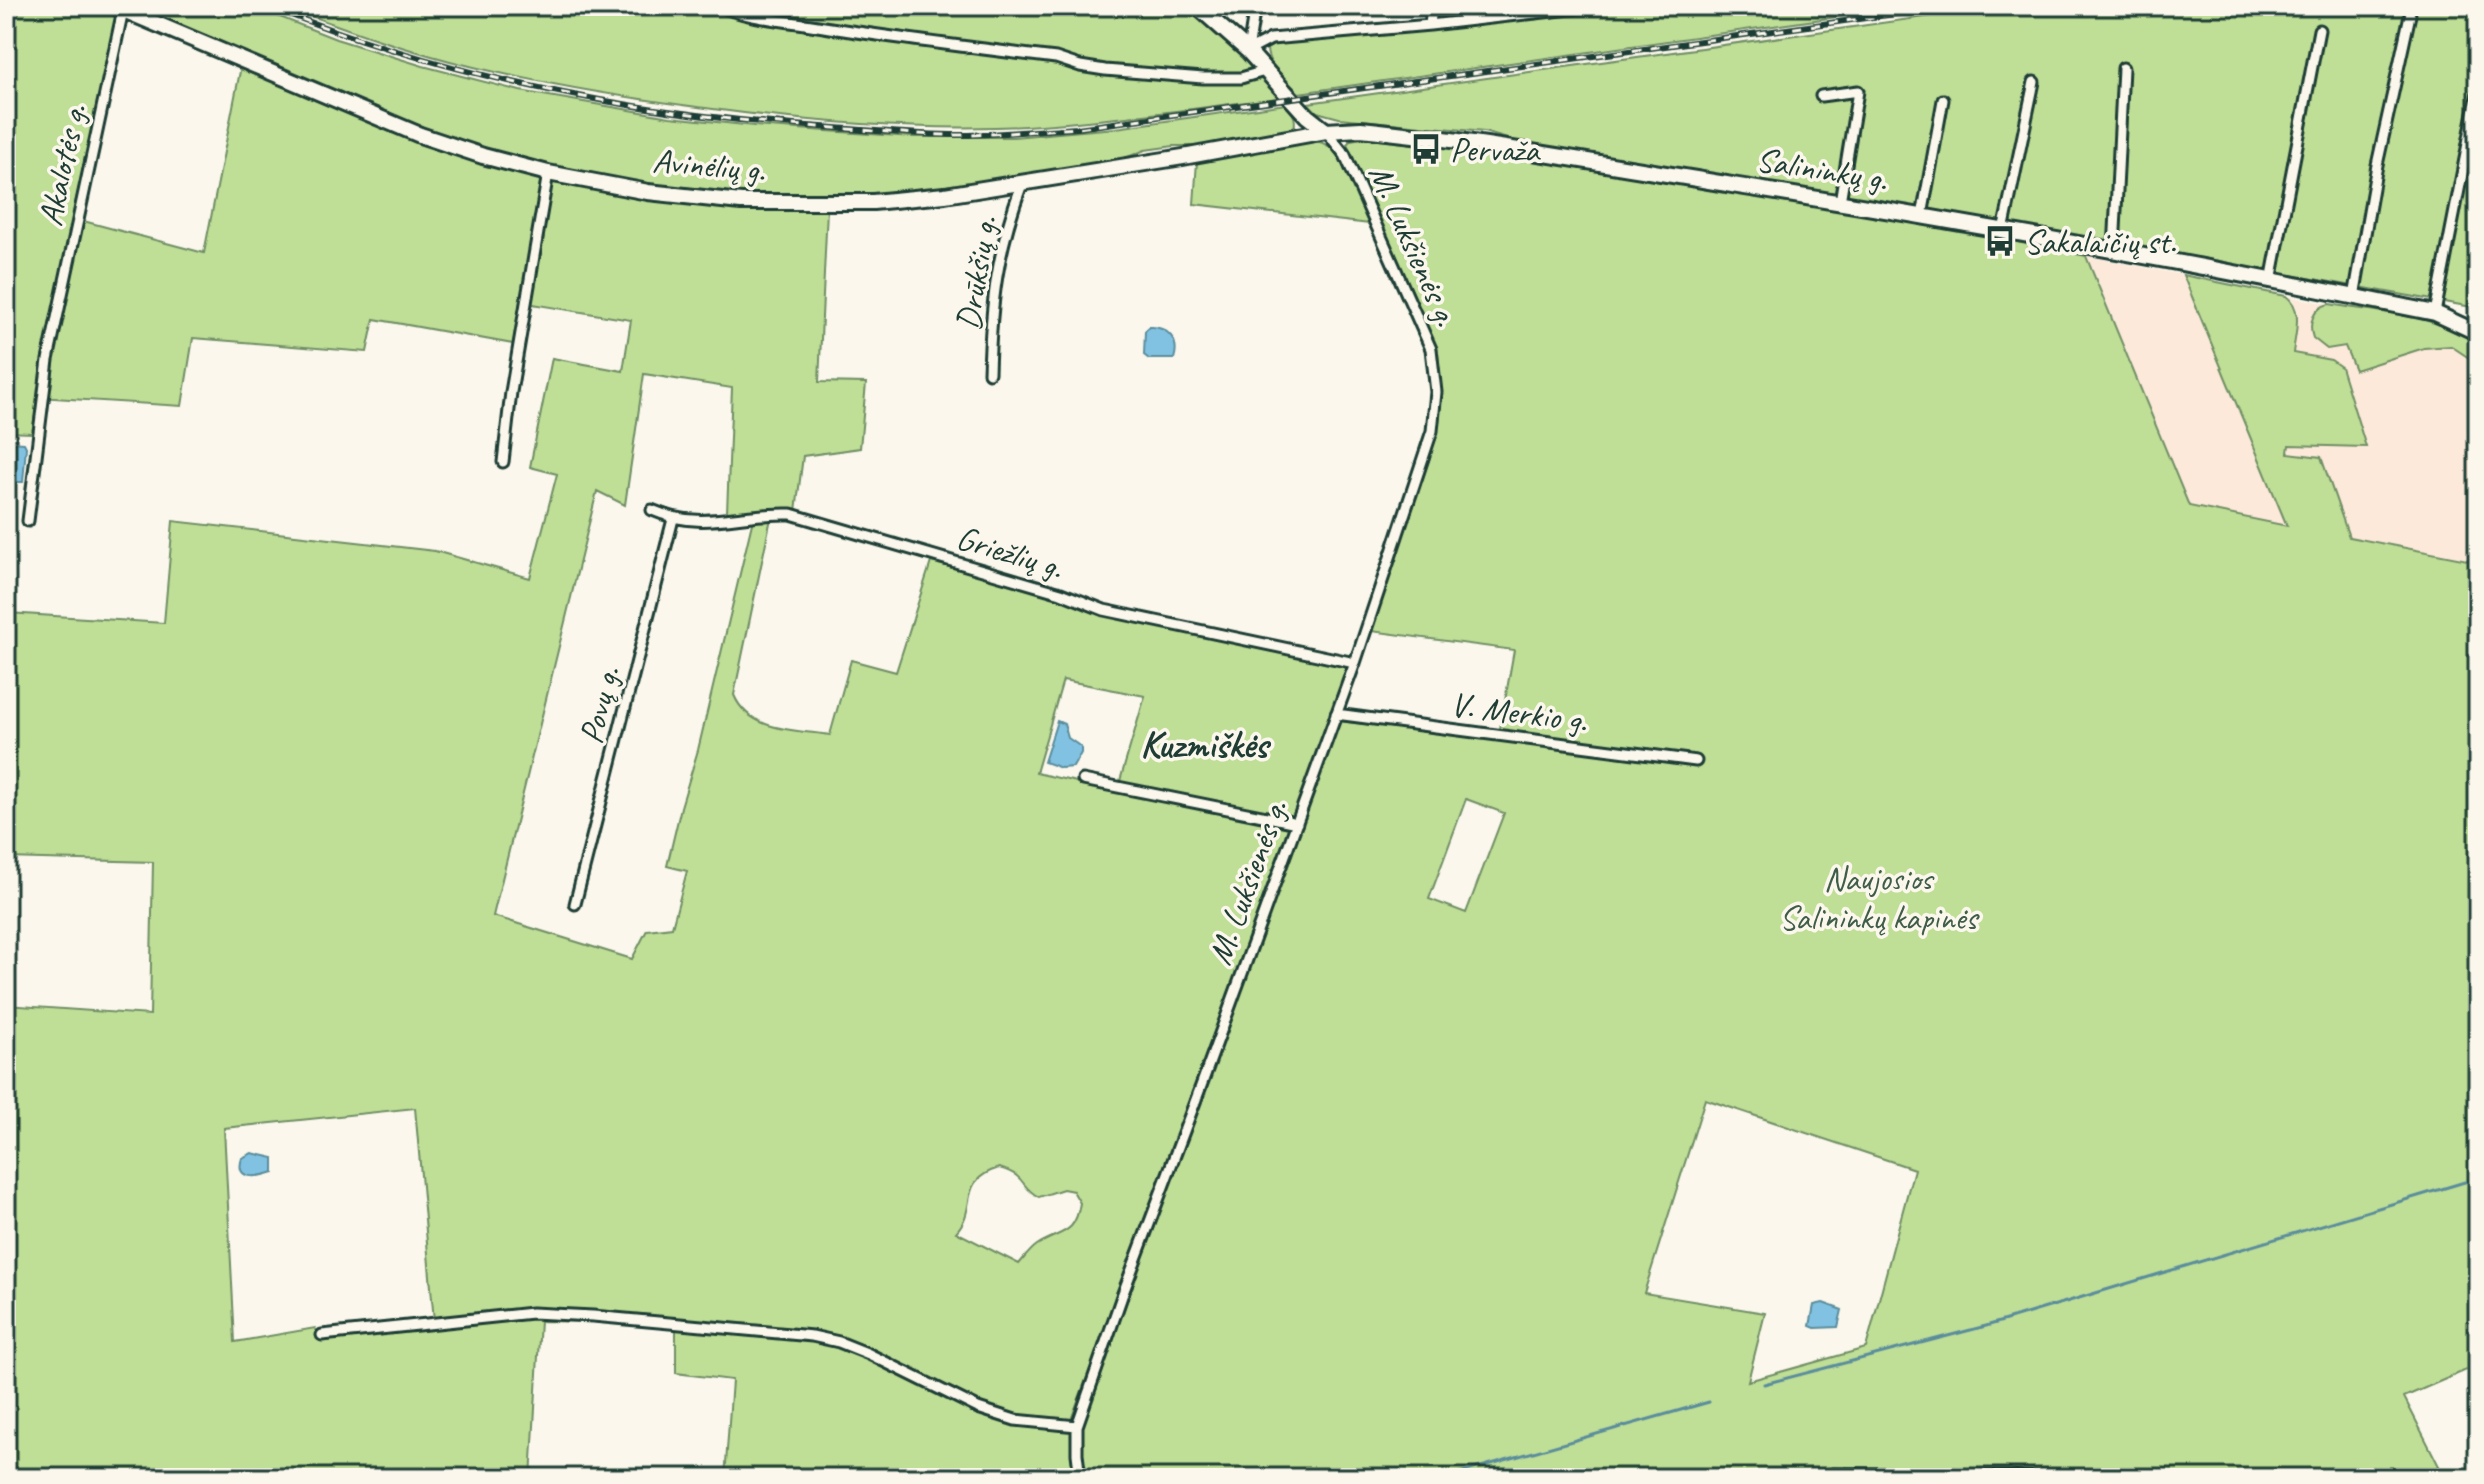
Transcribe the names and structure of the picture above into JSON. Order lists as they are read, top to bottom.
{
  "streets": {
    "main road": ["Avinėlių g.", "Salininkų g."],
    "street": [
      "Akalotės g.",
      "M. Lukšienės g.",
      "Drūkšių g.",
      "Griežlių g.",
      "Povų g.",
      "V. Merkio g."
    ]
  },
  "crossings": [
    ["Akalotės g.", "Avinėlių g."],
    ["Avinėlių g.", "Salininkų g."],
    ["Avinėlių g.", "M. Lukšienės g."],
    ["Avinėlių g.", "Drūkšių g."],
    ["Salininkų g.", "M. Lukšienės g."],
    ["M. Lukšienės g.", "Griežlių g."],
    ["M. Lukšienės g.", "V. Merkio g."],
    ["Griežlių g.", "Povų g."]
  ],
  "districts": ["Kuzmiškės"],
  "parks": ["Naujosios Salininkų kapinės"],
  "places": {
    "bus stop": ["Pervaža", "Sakalaičių st."]
  }
}
